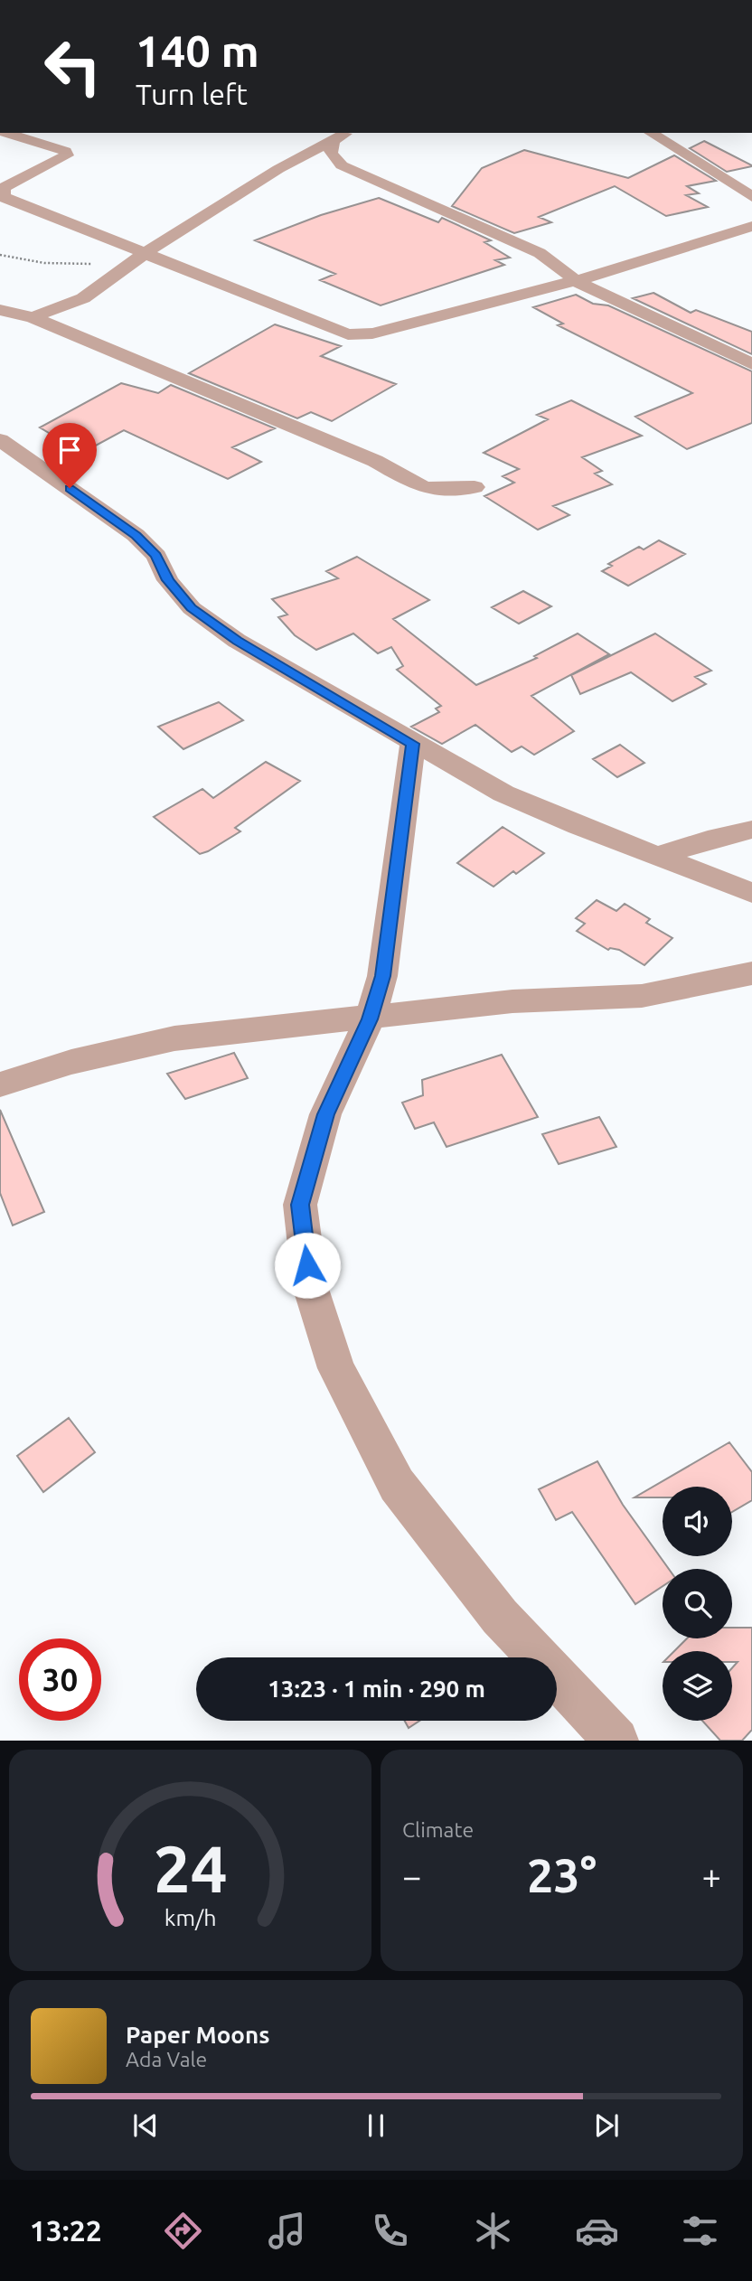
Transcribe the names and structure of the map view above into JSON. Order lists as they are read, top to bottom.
{
  "page": {
    "turn": ["140 m", "Turn left"],
    "limit": "30",
    "trip": "13:23 · 1 min · 290 m",
    "tile": "Climate",
    "heat": ["−", "23°", "+"],
    "song": ["Paper Moons", "Ada Vale"],
    "tabs": "13:22",
    "gauge": ["24", "km/h"]
  }
}
